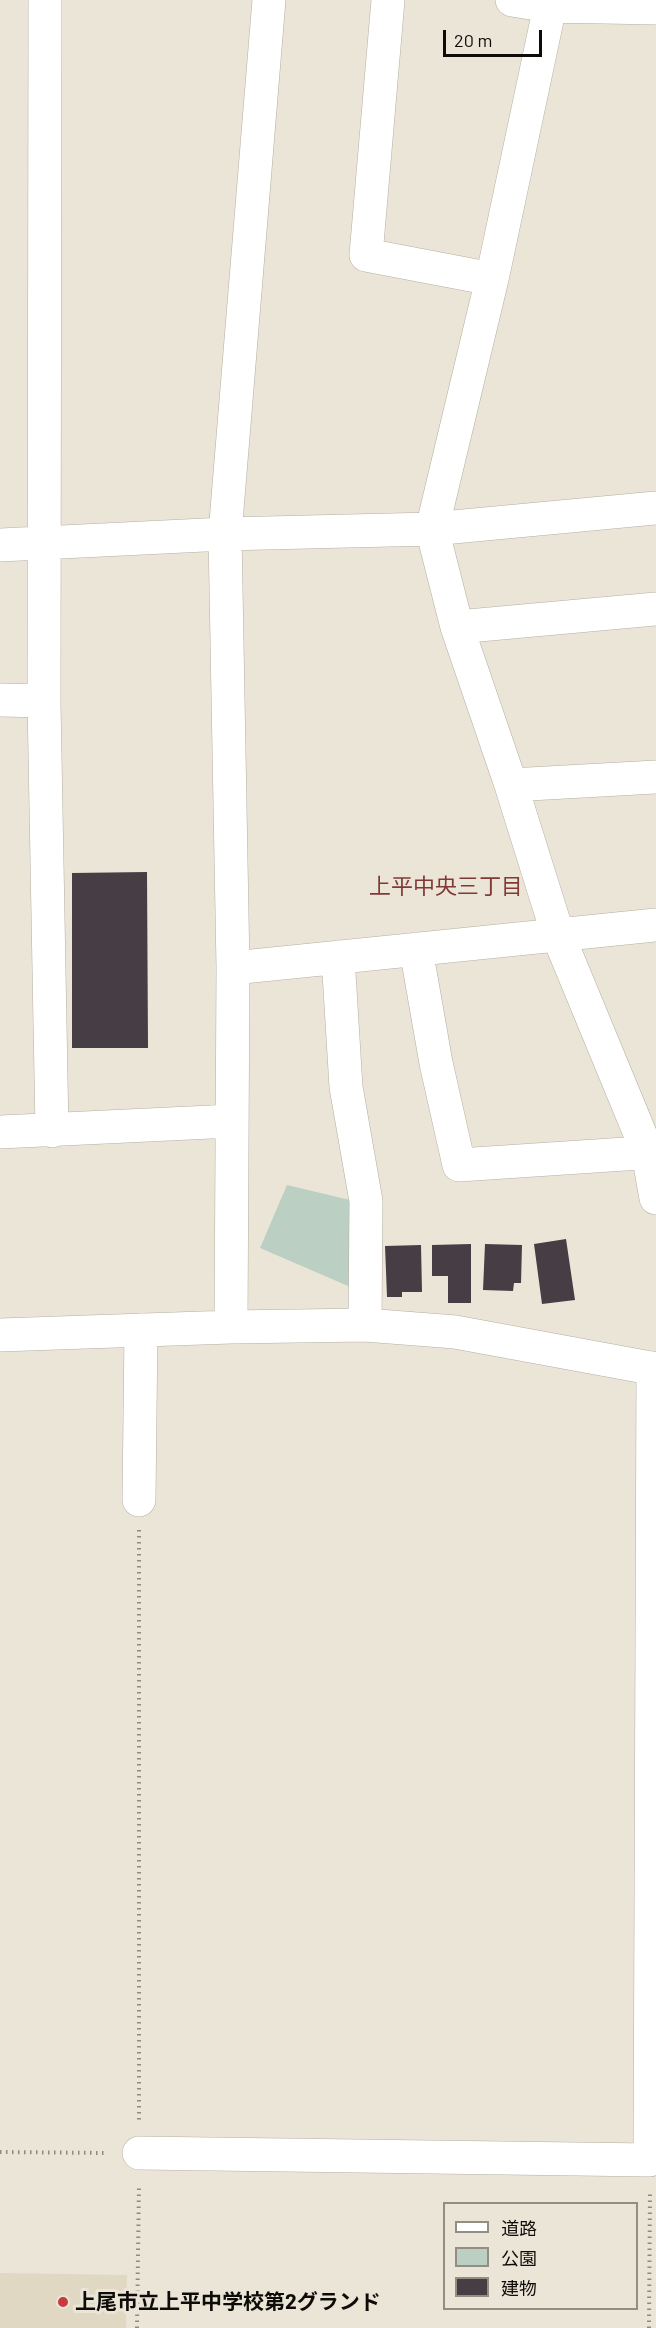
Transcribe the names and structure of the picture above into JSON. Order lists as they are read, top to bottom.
{
  "districts": ["上平中央三丁目"],
  "places": ["上尾市立上平中学校第2グランド"],
  "legend": ["道路", "公園", "建物"],
  "scale_bar": "20 m"
}
